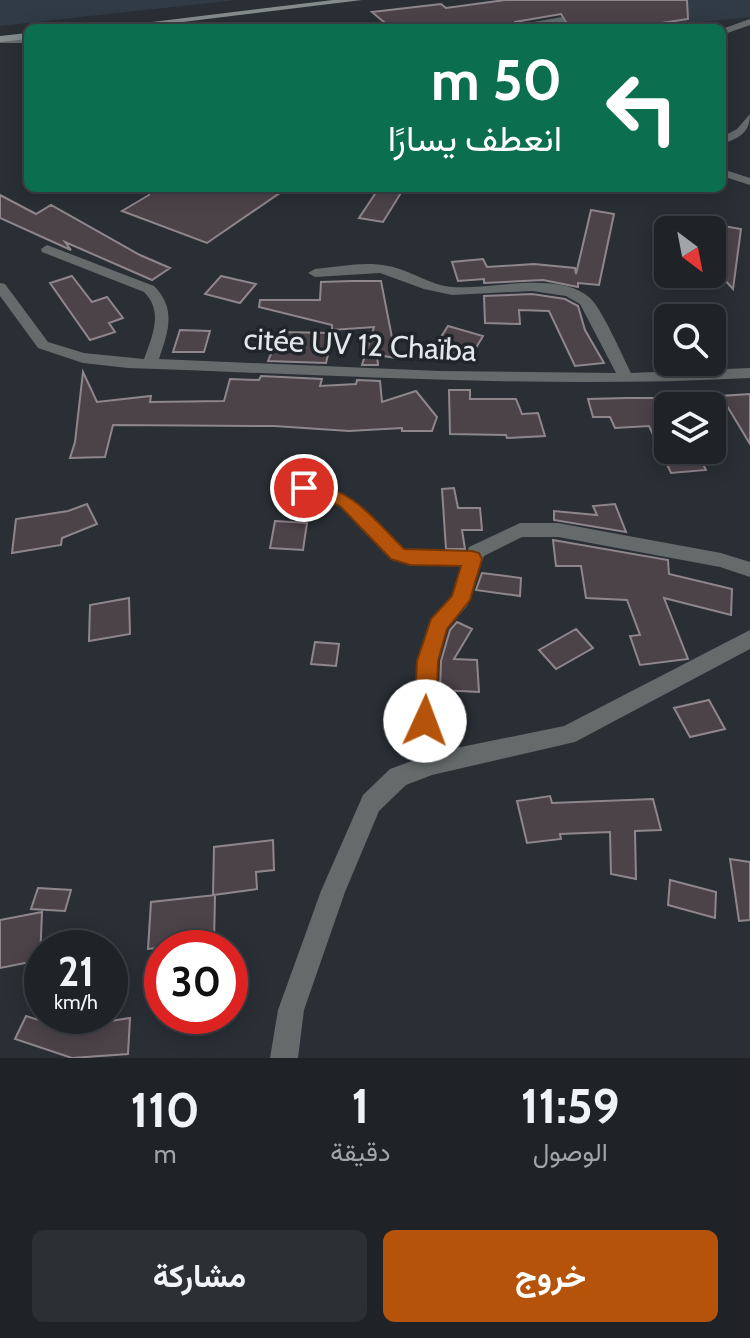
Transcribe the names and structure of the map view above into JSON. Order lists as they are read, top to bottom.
{
  "streets": {
    "street": ["citée UV 12 Chaïba"]
  },
  "north": "bottom right",
  "page": {
    "turn": ["50 m", "انعطف يسارًا"],
    "speed": "21 km/h",
    "limit": "30",
    "eta": [
      "11:59",
      "الوصول",
      "1",
      "دقيقة",
      "110",
      "m"
    ],
    "buttons": ["خروج", "مشاركة"]
  }
}
